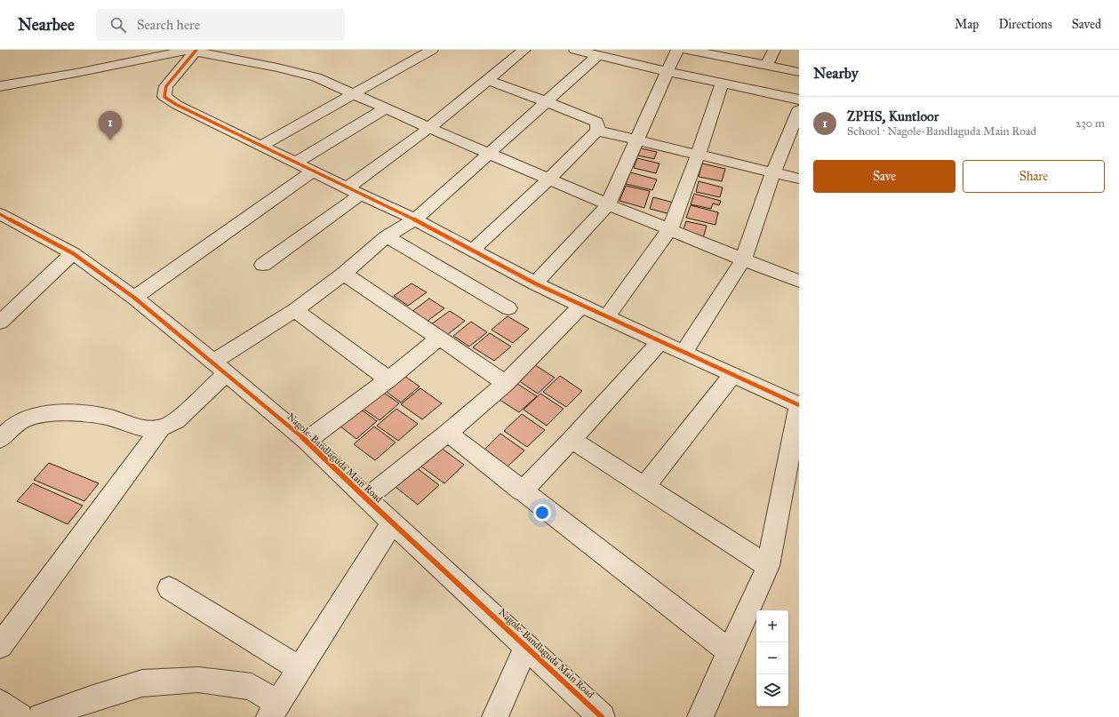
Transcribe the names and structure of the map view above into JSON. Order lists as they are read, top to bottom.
{
  "streets": {
    "street": ["Nagole-Bandlaguda Main Road"]
  },
  "page": {
    "header": "Nearbee",
    "search": "Search here",
    "nav": ["Map", "Directions", "Saved"],
    "heading": "Nearby",
    "list": [
      {
        "mark": "1",
        "name": "ZPHS, Kuntloor",
        "note": "School · Nagole-Bandlaguda Main Road",
        "value": "230 m"
      }
    ],
    "pins": "1",
    "buttons": ["Save", "Share"],
    "map_buttons": ["+", "−"]
  }
}
